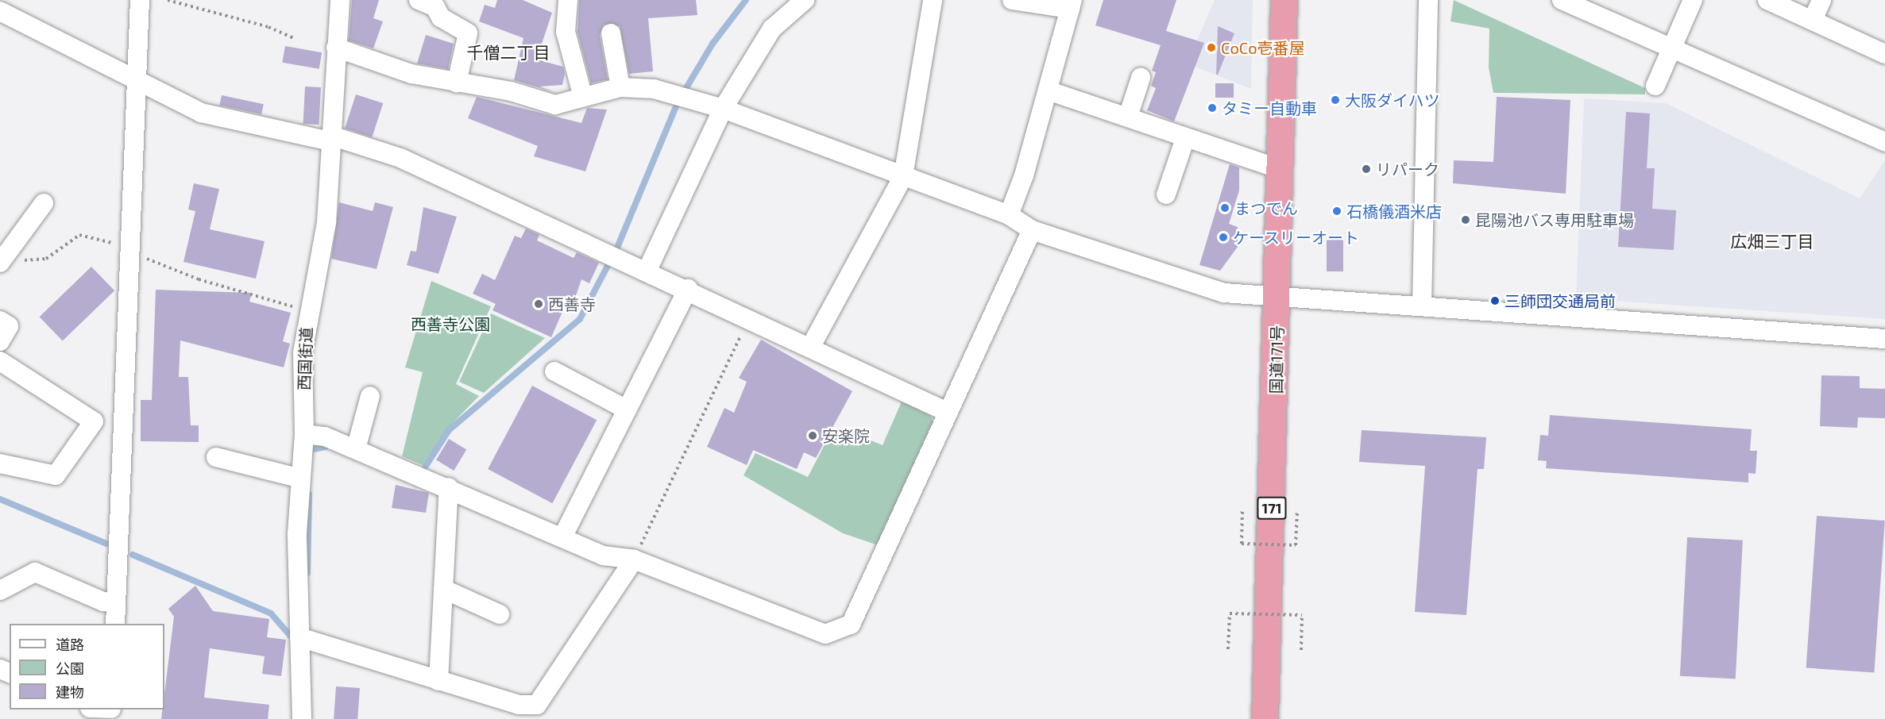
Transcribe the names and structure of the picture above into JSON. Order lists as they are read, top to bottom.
{
  "streets": {
    "highway": ["国道171号", "171"],
    "street": ["西国街道"]
  },
  "districts": ["千僧二丁目", "広畑三丁目"],
  "parks": ["西善寺公園"],
  "places": [
    "CoCo壱番屋",
    "大阪ダイハツ",
    "タミー自動車",
    "リパーク",
    "まつでん",
    "石橋儀酒米店",
    "昆陽池バス専用駐車場",
    "ケースリーオート",
    "三師団交通局前",
    "西善寺",
    "安楽院"
  ],
  "legend": ["道路", "公園", "建物"]
}
